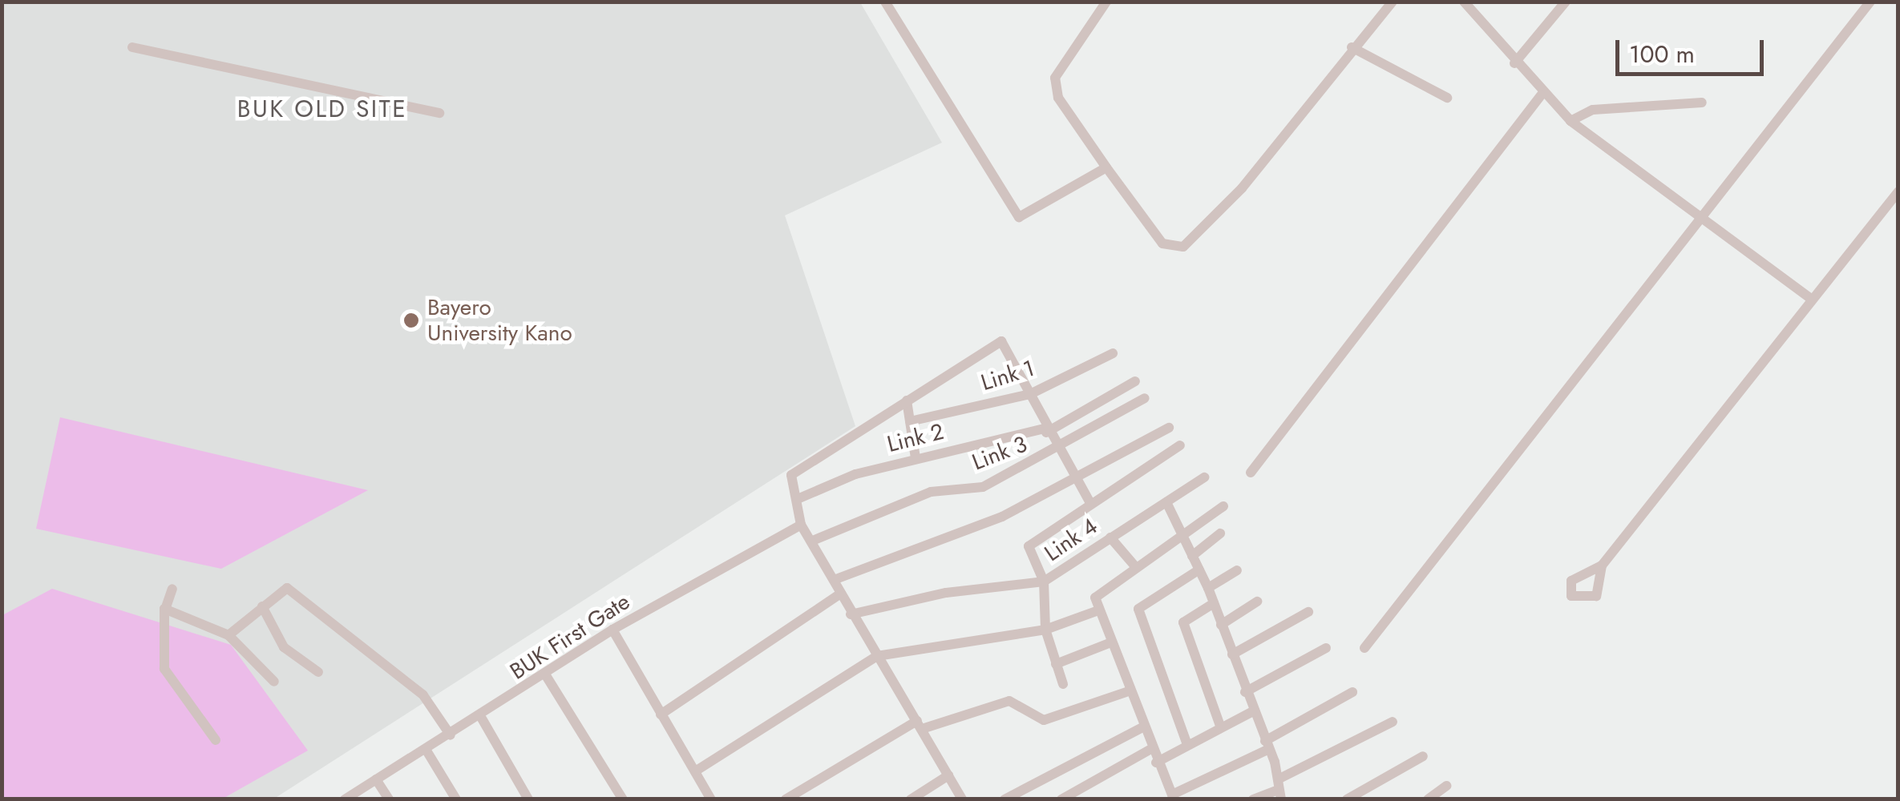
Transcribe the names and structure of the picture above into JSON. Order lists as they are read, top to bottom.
{
  "streets": {
    "street": [
      "Link 1",
      "Link 2",
      "Link 3",
      "Link 4",
      "BUK First Gate"
    ]
  },
  "districts": ["BUK OLD SITE"],
  "places": ["Bayero University Kano"],
  "scale_bar": "100 m"
}
